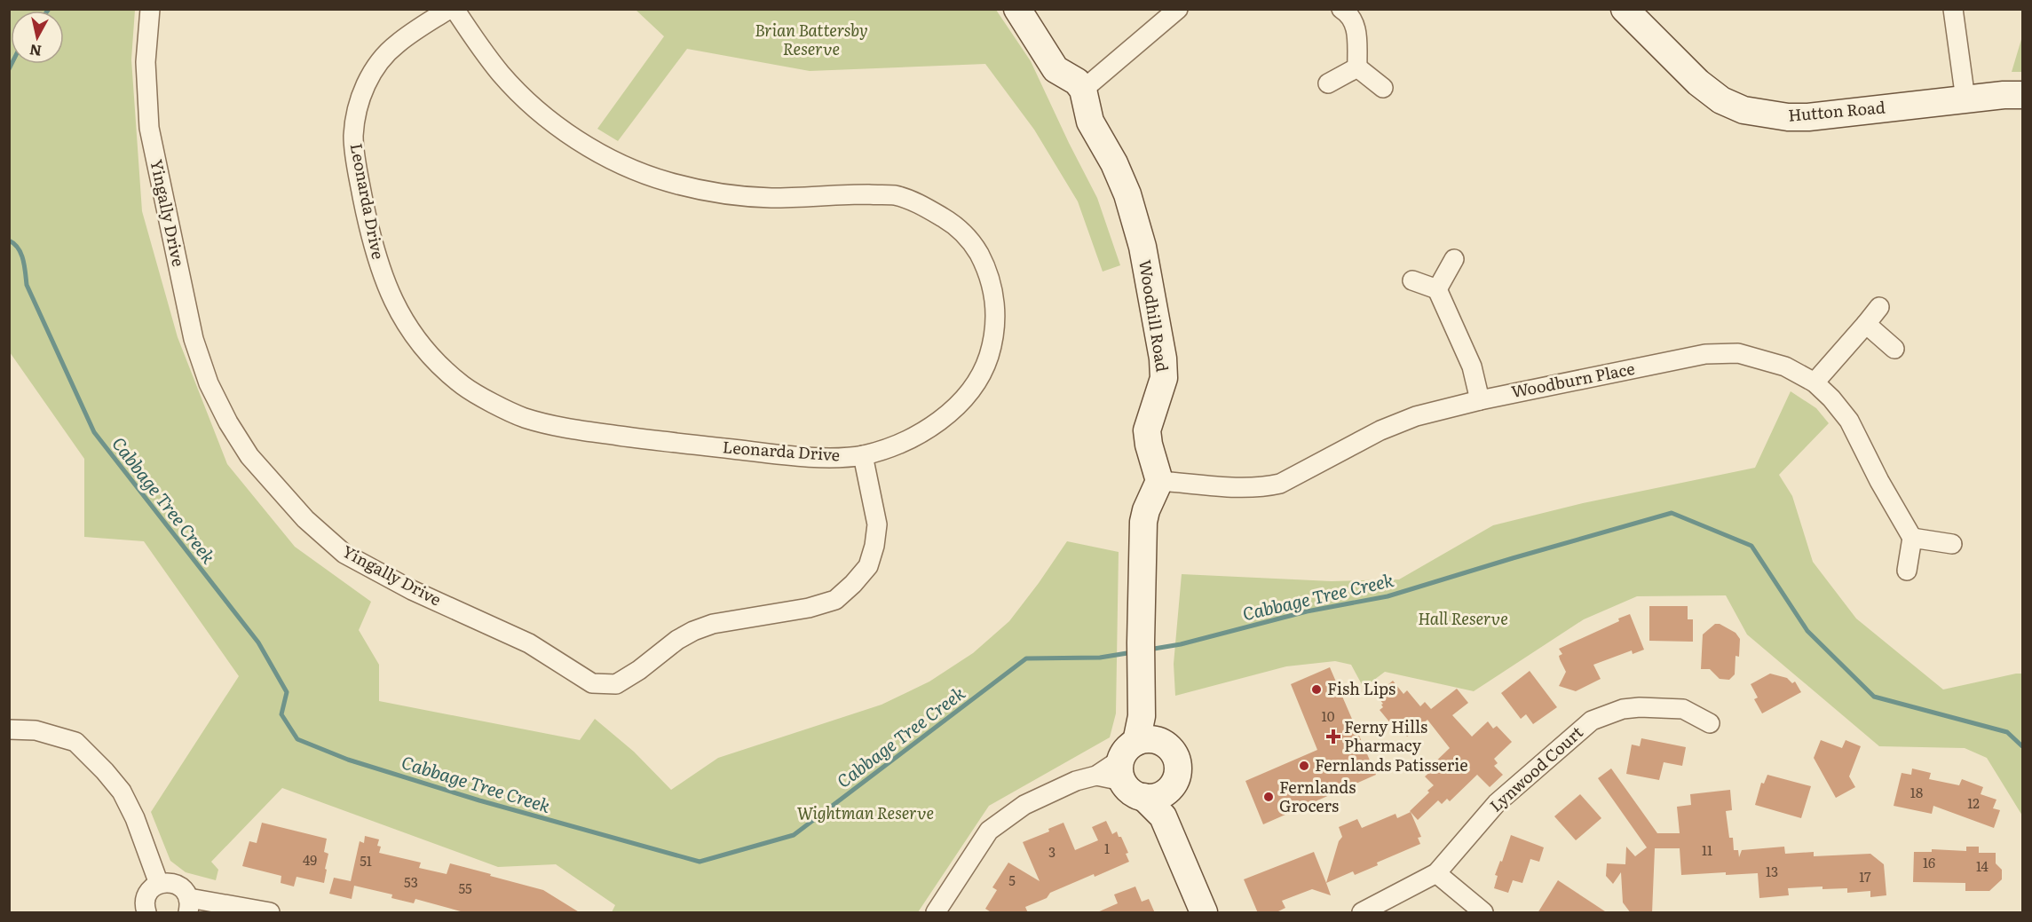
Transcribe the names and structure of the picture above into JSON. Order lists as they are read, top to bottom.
{
  "streets": {
    "street": [
      "Hutton Road",
      "Leonarda Drive",
      "Yingally Drive",
      "Woodhill Road",
      "Woodburn Place",
      "Lynwood Court"
    ]
  },
  "crossings": [
    ["Leonarda Drive", "Yingally Drive"],
    ["Woodhill Road", "Woodburn Place"]
  ],
  "water": ["Cabbage Tree Creek"],
  "parks": ["Brian Battersby Reserve", "Hall Reserve", "Wightman Reserve"],
  "places": {
    "other": ["Fish Lips", "Fernlands Patisserie", "Fernlands Grocers"],
    "health": ["Ferny Hills Pharmacy"]
  },
  "house_numbers": [
    "10",
    "18",
    "12",
    "1",
    "11",
    "3",
    "49",
    "51",
    "16",
    "14",
    "13",
    "17",
    "5",
    "53",
    "55"
  ],
  "north": "bottom"
}
